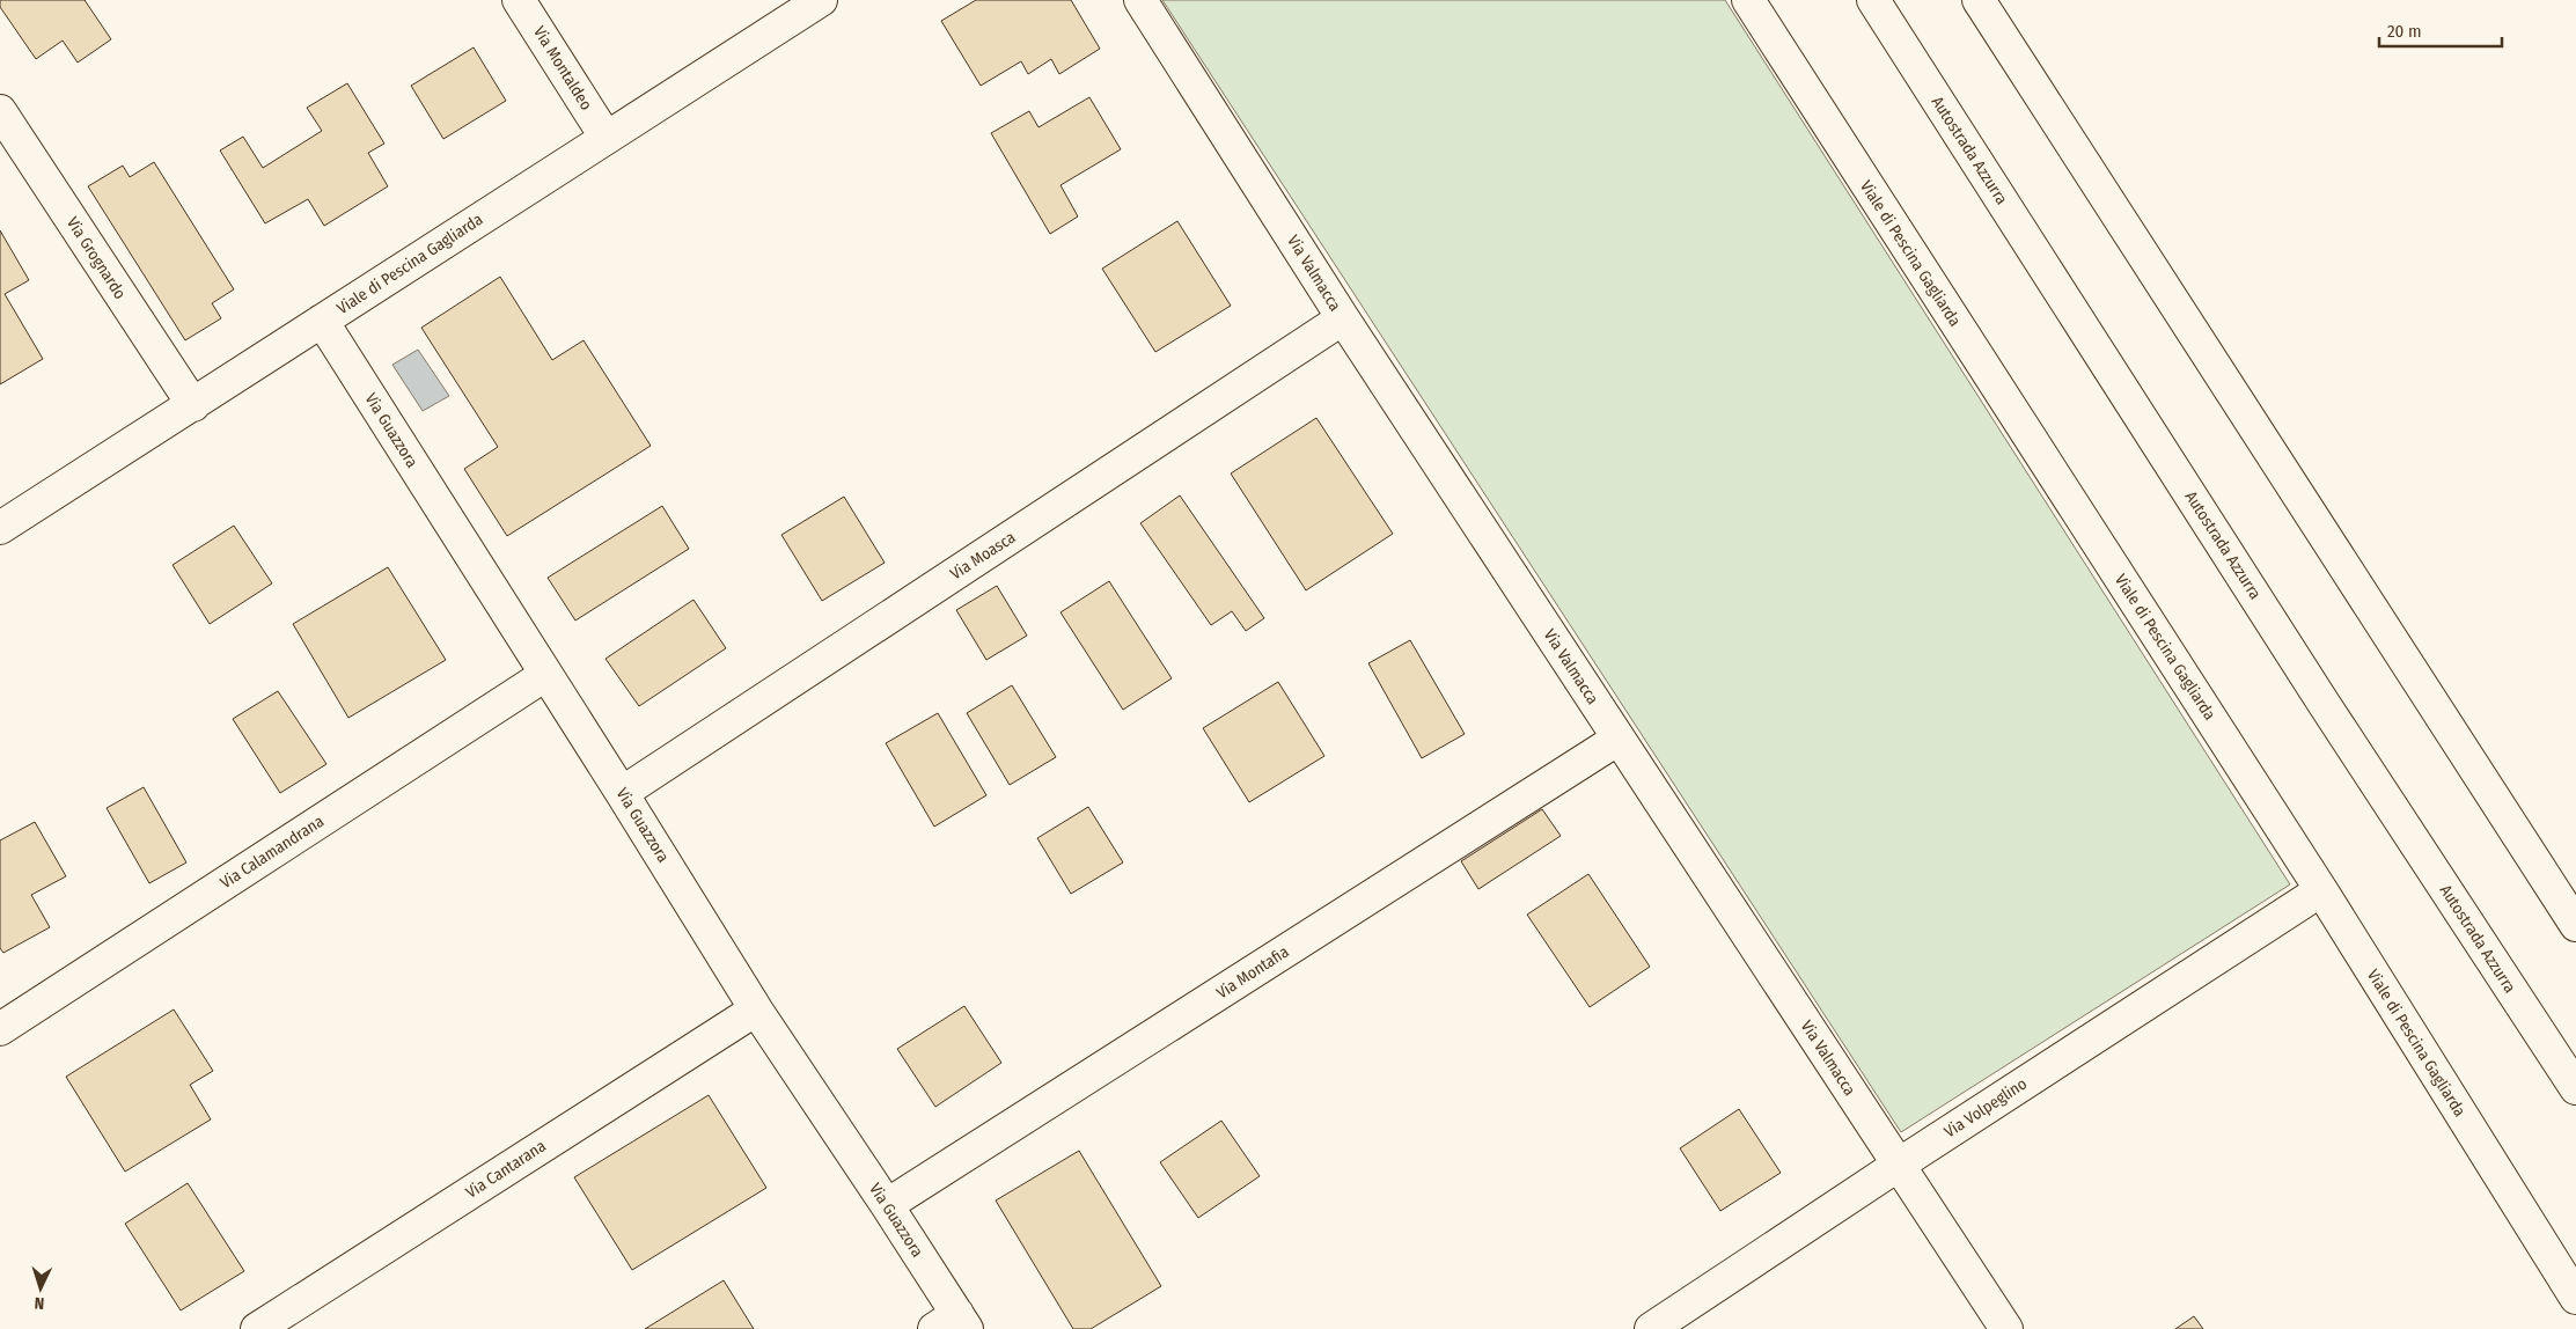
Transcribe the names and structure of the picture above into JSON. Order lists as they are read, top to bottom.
{
  "streets": {
    "main road": [
      "Via Montaldeo",
      "Autostrada Azzurra",
      "Viale di Pescina Gagliarda",
      "Via Grognardo",
      "Via Valmacca",
      "Via Guazzora",
      "Via Moasca",
      "Via Calamandrana",
      "Via Montafia",
      "Via Volpeglino",
      "Via Cantarana"
    ]
  },
  "crossings": [
    ["Via Montaldeo", "Viale di Pescina Gagliarda"],
    ["Viale di Pescina Gagliarda", "Via Grognardo"],
    ["Viale di Pescina Gagliarda", "Via Guazzora"],
    ["Viale di Pescina Gagliarda", "Via Volpeglino"],
    ["Via Valmacca", "Via Moasca"],
    ["Via Valmacca", "Via Montafia"],
    ["Via Valmacca", "Via Volpeglino"],
    ["Via Guazzora", "Via Moasca"],
    ["Via Guazzora", "Via Calamandrana"],
    ["Via Guazzora", "Via Montafia"],
    ["Via Guazzora", "Via Cantarana"]
  ],
  "scale_bar": "20 m",
  "north": "bottom"
}
